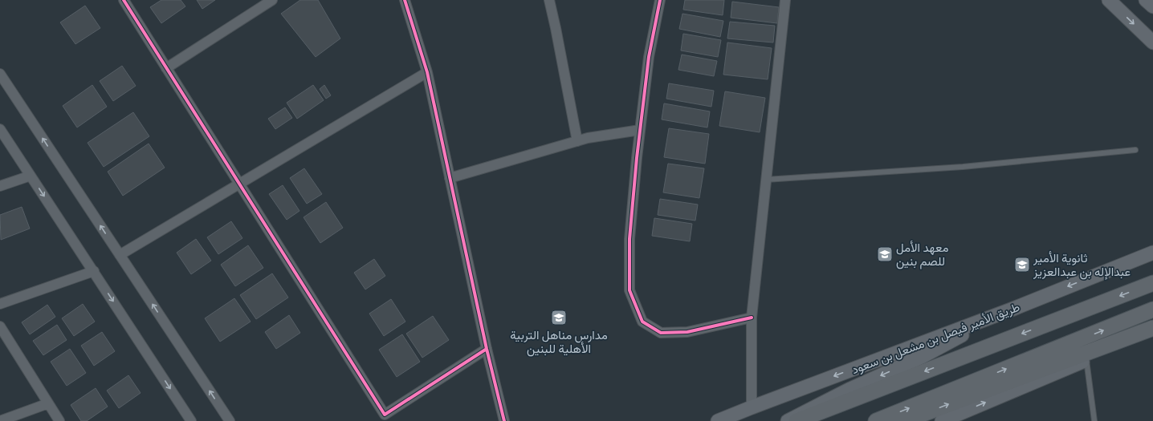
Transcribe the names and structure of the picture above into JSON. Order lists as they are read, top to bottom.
{
  "streets": {
    "main road": ["طريق الأمير فيصل بن مشعل بن سعود"]
  },
  "places": {
    "school or university": ["معهد الأمل للصم بنين", "ثانوية الأمير عبدالإله بن عبدالعزيز", "مدارس مناهل التربية الأهلية للبنين"]
  }
}
